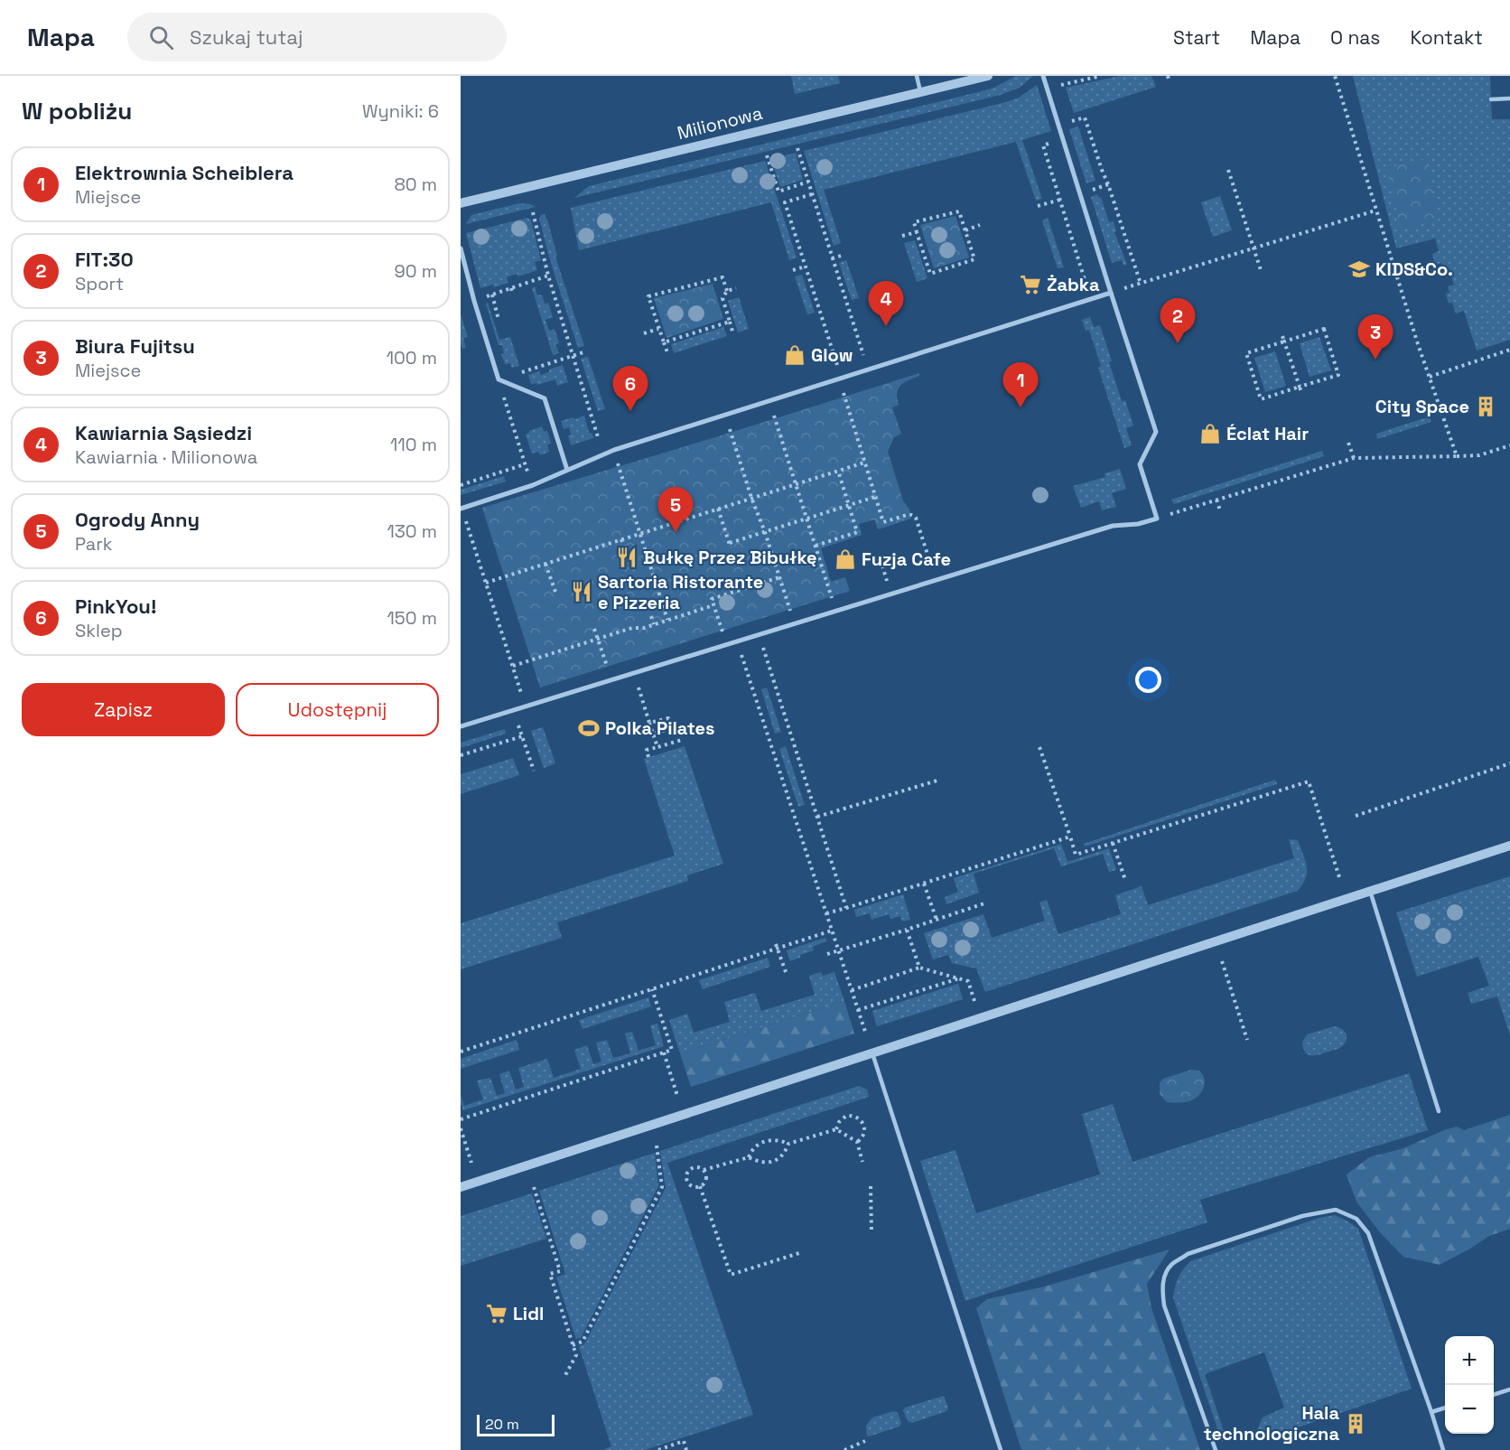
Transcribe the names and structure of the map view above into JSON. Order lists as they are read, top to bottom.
{
  "streets": {
    "street": ["Milionowa"]
  },
  "places": {
    "school or university": ["KIDS&Co."],
    "supermarket": ["Żabka", "Lidl"],
    "shop": ["Glow", "Éclat Hair", "Fuzja Cafe"],
    "building": ["City Space", "Hala technologiczna"],
    "restaurant": ["Bułkę Przez Bibułkę", "Sartoria Ristorante e Pizzeria"],
    "sports": ["Polka Pilates"]
  },
  "scale_bar": "20 m",
  "page": {
    "header": "Mapa",
    "search": "Szukaj tutaj",
    "nav": [
      "Start",
      "Mapa",
      "O nas",
      "Kontakt"
    ],
    "heading": ["W pobliżu", "Wyniki: 6"],
    "list": [
      {
        "mark": "1",
        "name": "Elektrownia Scheiblera",
        "note": "Miejsce",
        "value": "80 m"
      },
      {
        "mark": "2",
        "name": "FIT:30",
        "note": "Sport",
        "value": "90 m"
      },
      {
        "mark": "3",
        "name": "Biura Fujitsu",
        "note": "Miejsce",
        "value": "100 m"
      },
      {
        "mark": "4",
        "name": "Kawiarnia Sąsiedzi",
        "note": "Kawiarnia · Milionowa",
        "value": "110 m"
      },
      {
        "mark": "5",
        "name": "Ogrody Anny",
        "note": "Park",
        "value": "130 m"
      },
      {
        "mark": "6",
        "name": "PinkYou!",
        "note": "Sklep",
        "value": "150 m"
      }
    ],
    "pins": [
      "4",
      "2",
      "3",
      "1",
      "6",
      "5"
    ],
    "buttons": ["Zapisz", "Udostępnij"],
    "map_buttons": ["+", "−"],
    "scale": "20 m"
  }
}
